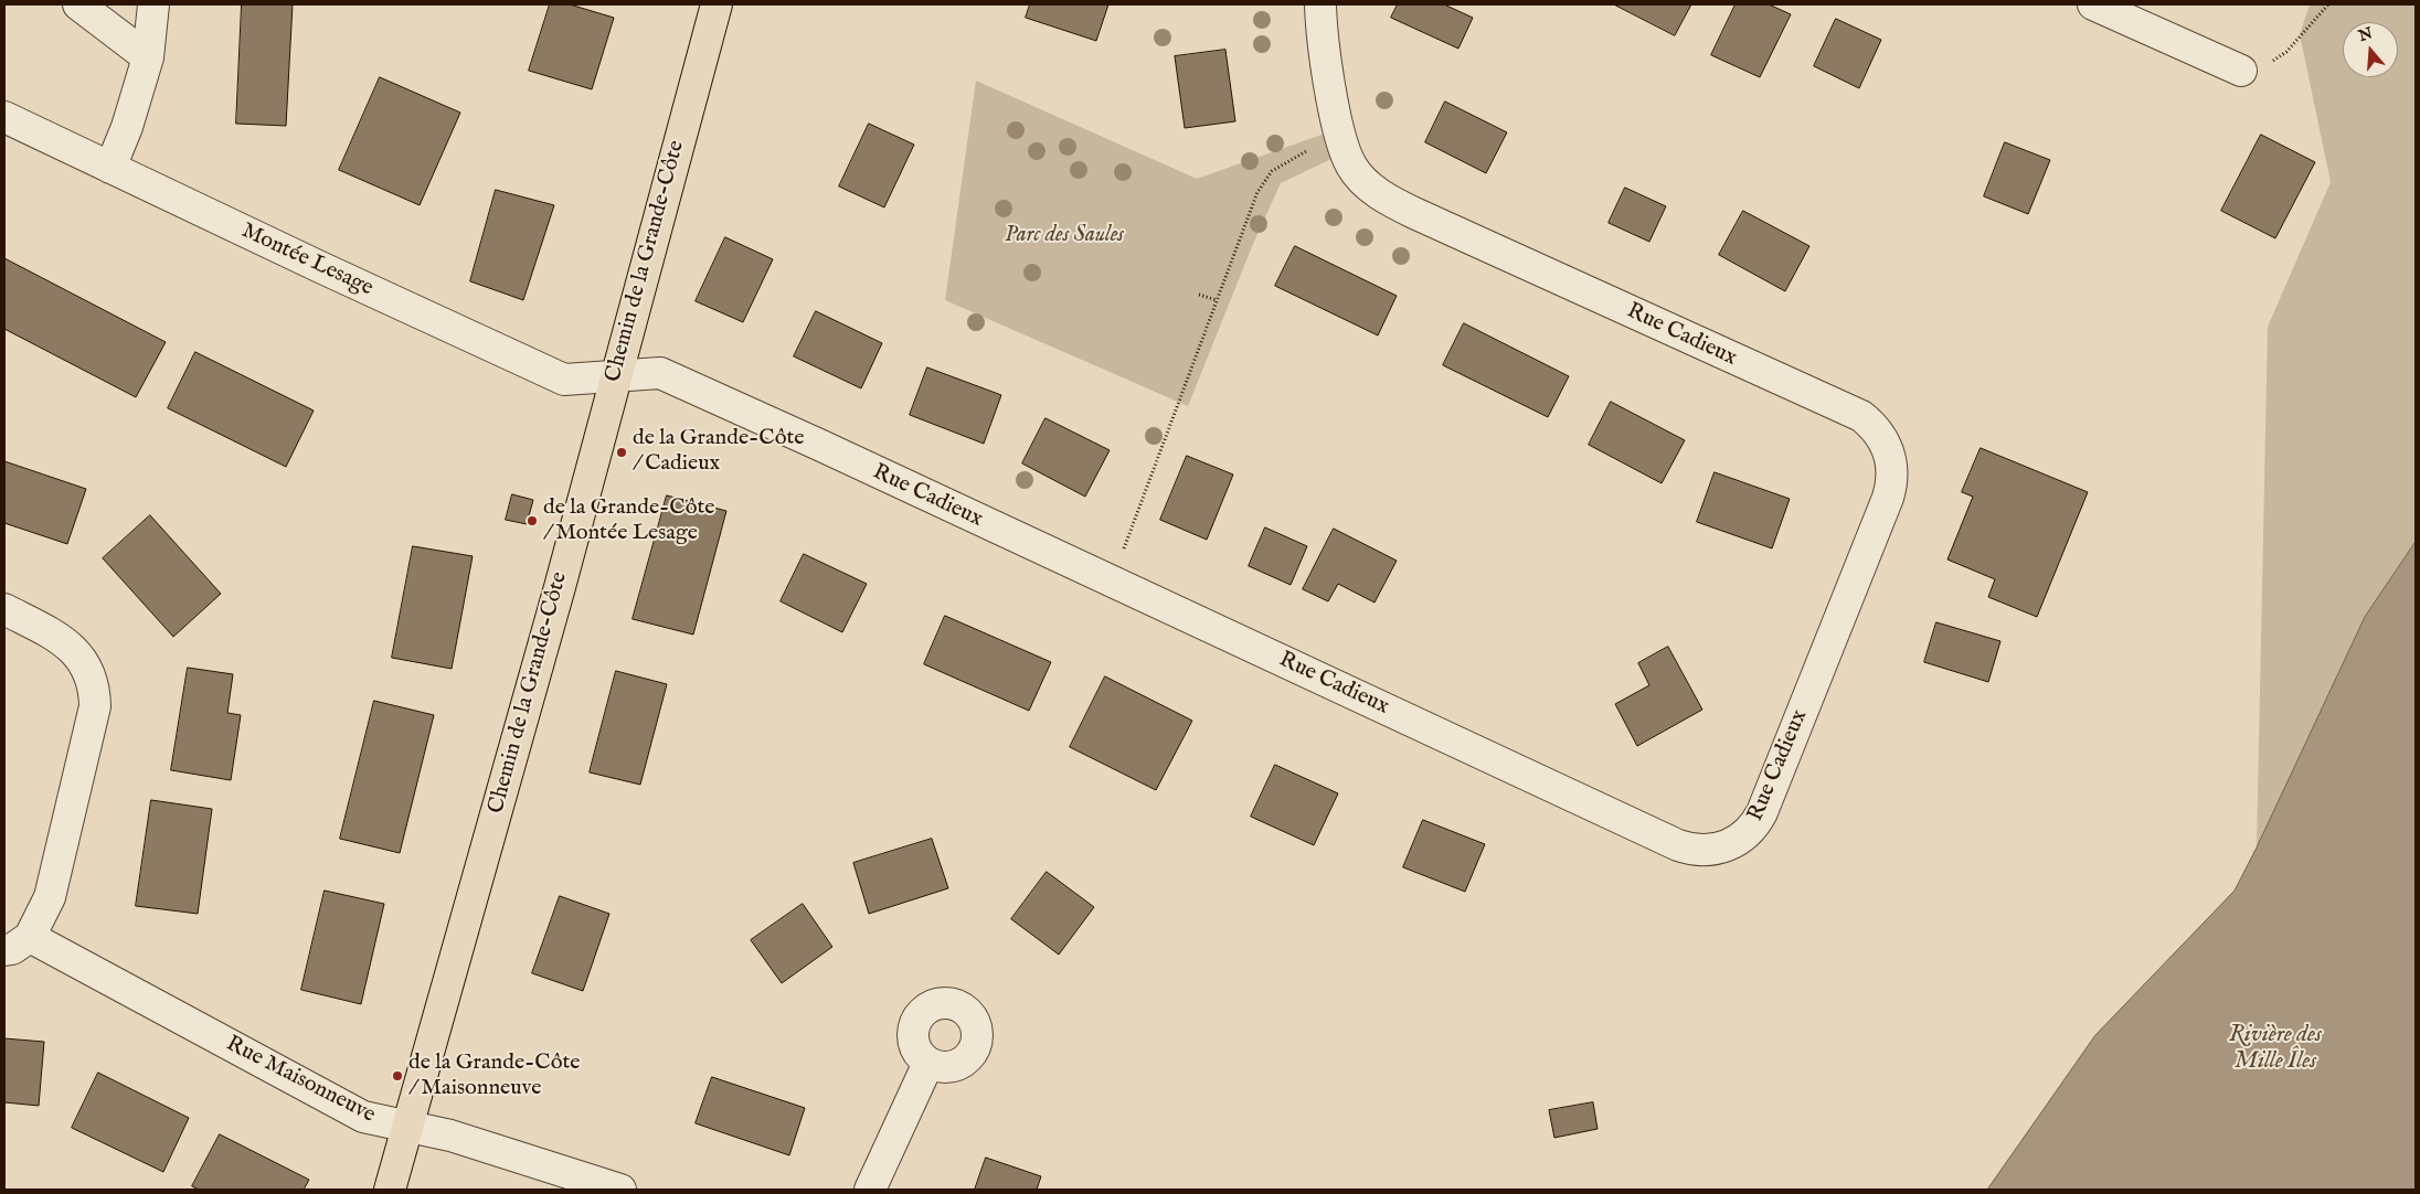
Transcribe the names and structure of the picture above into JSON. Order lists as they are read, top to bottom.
{
  "streets": {
    "main road": ["Chemin de la Grande-Côte"],
    "street": ["Montée Lesage", "Rue Cadieux", "Rue Maisonneuve"]
  },
  "crossings": [
    ["Montée Lesage", "Chemin de la Grande-Côte"],
    ["Montée Lesage", "Rue Cadieux"],
    ["Chemin de la Grande-Côte", "Rue Cadieux"],
    ["Chemin de la Grande-Côte", "Rue Maisonneuve"]
  ],
  "water": ["Rivière des Mille Îles"],
  "parks": ["Parc des Saules"],
  "places": ["de la Grande-Côte / Cadieux", "de la Grande-Côte / Montée Lesage", "de la Grande-Côte / Maisonneuve"],
  "north": "top"
}
